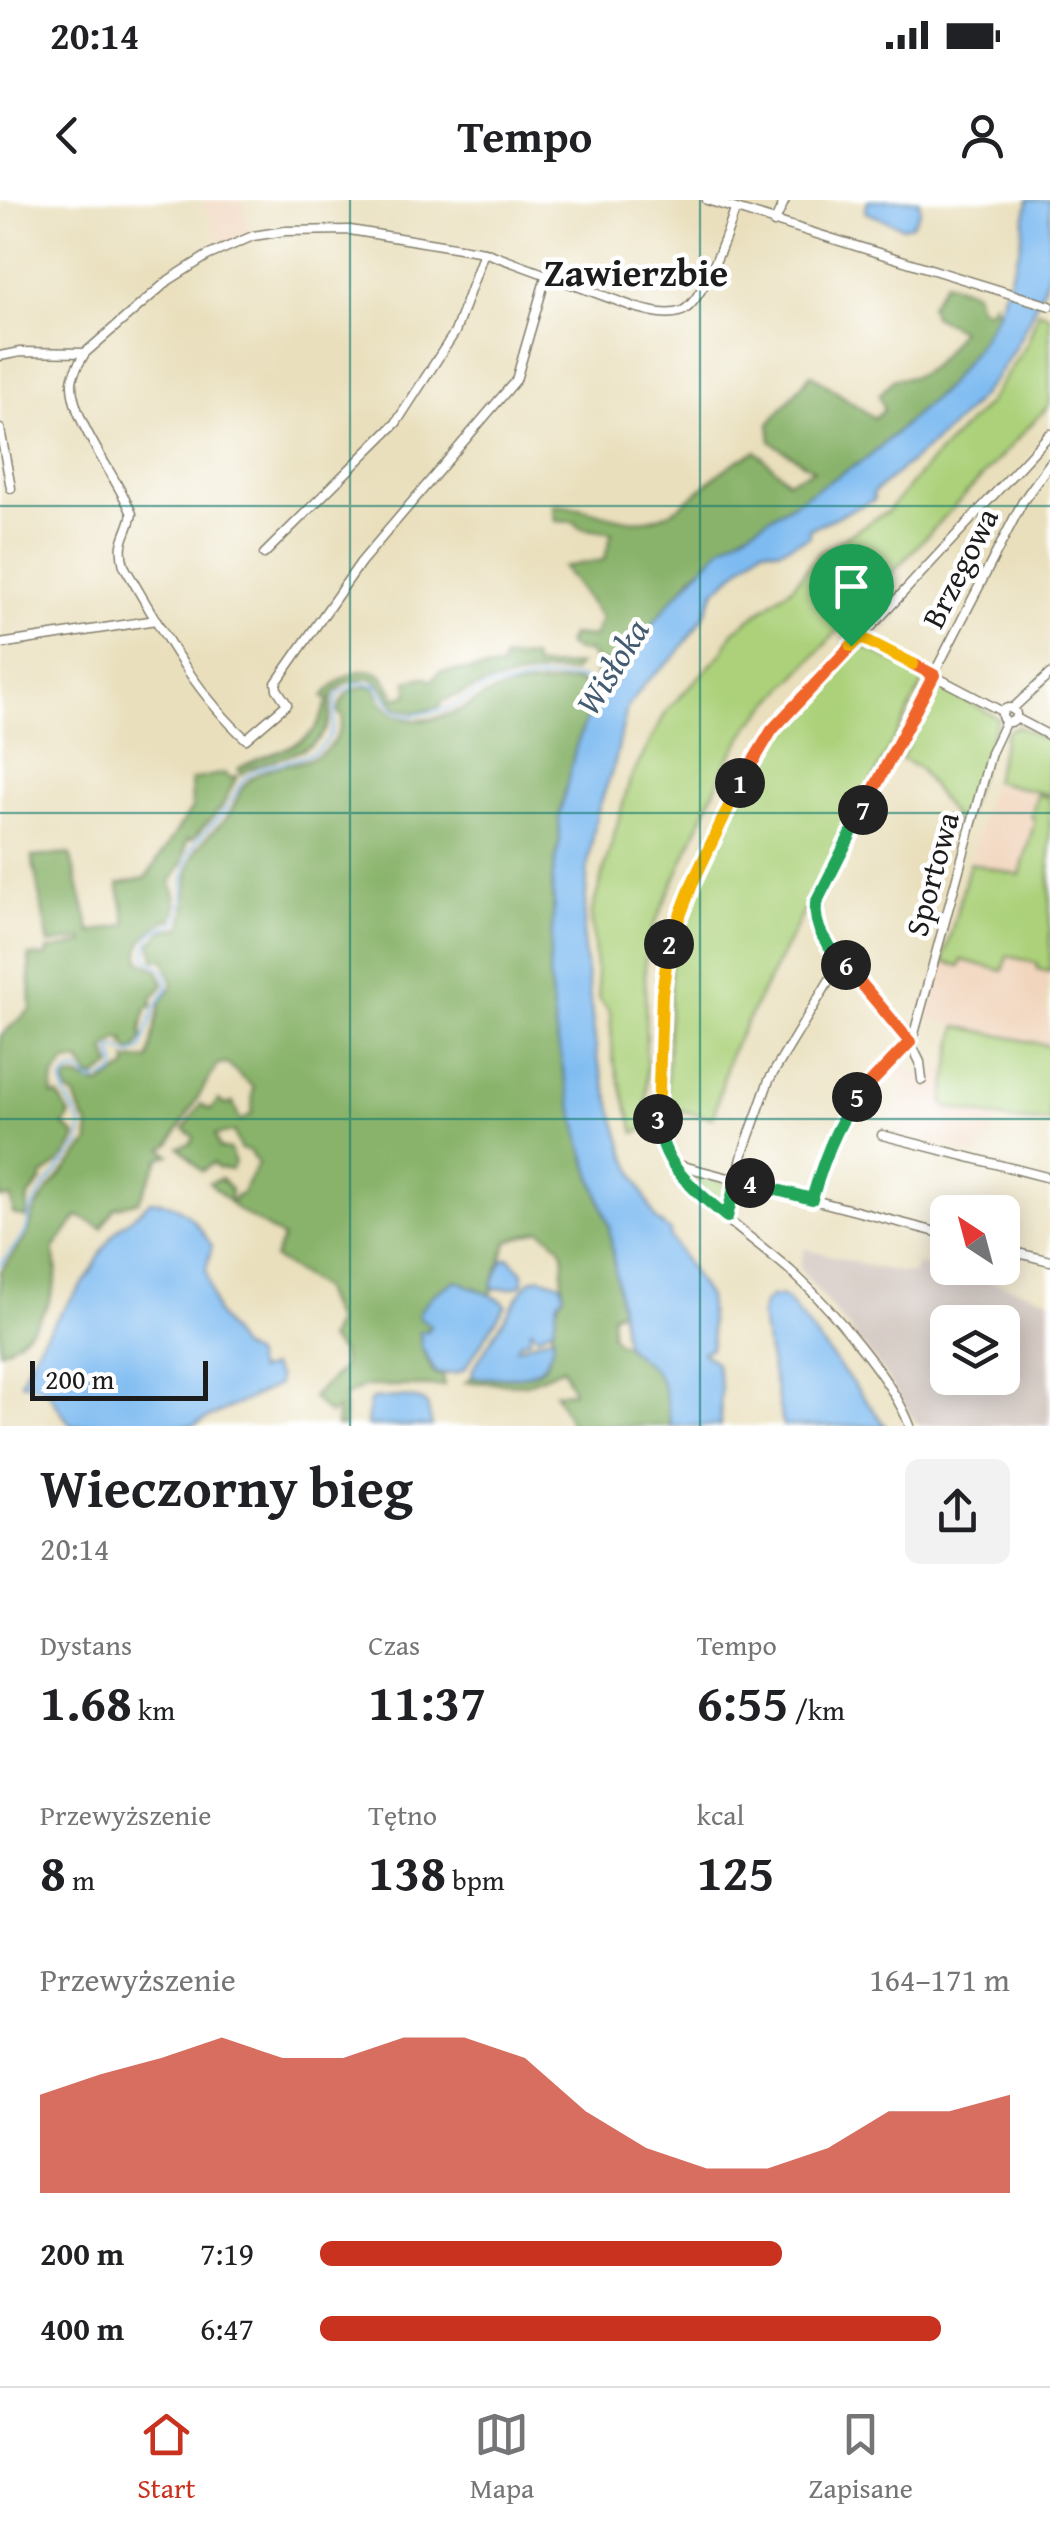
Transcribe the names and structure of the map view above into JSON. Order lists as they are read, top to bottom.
{
  "streets": {
    "street": ["Brzegowa", "Sportowa"]
  },
  "districts": ["Zawierzbie"],
  "water": ["Wisłoka"],
  "scale_bar": "200 m",
  "north": "top left",
  "page": {
    "status": "20:14",
    "header": "Tempo",
    "pins": [
      "1",
      "7",
      "2",
      "6",
      "5",
      "3",
      "4"
    ],
    "scale": "200 m",
    "heading": ["Wieczorny bieg", "20:14"],
    "stats": [
      ["Dystans", "1.68 km"],
      ["Czas", "11:37"],
      ["Tempo", "6:55 /km"],
      ["Przewyższenie", "8 m"],
      ["Tętno", "138 bpm"],
      ["kcal", "125"]
    ],
    "chart": ["Przewyższenie", "164–171 m"],
    "list": [
      {
        "name": "200 m",
        "note": "7:19"
      },
      {
        "name": "400 m",
        "note": "6:47"
      }
    ],
    "tabs": ["Start", "Mapa", "Zapisane"]
  }
}
